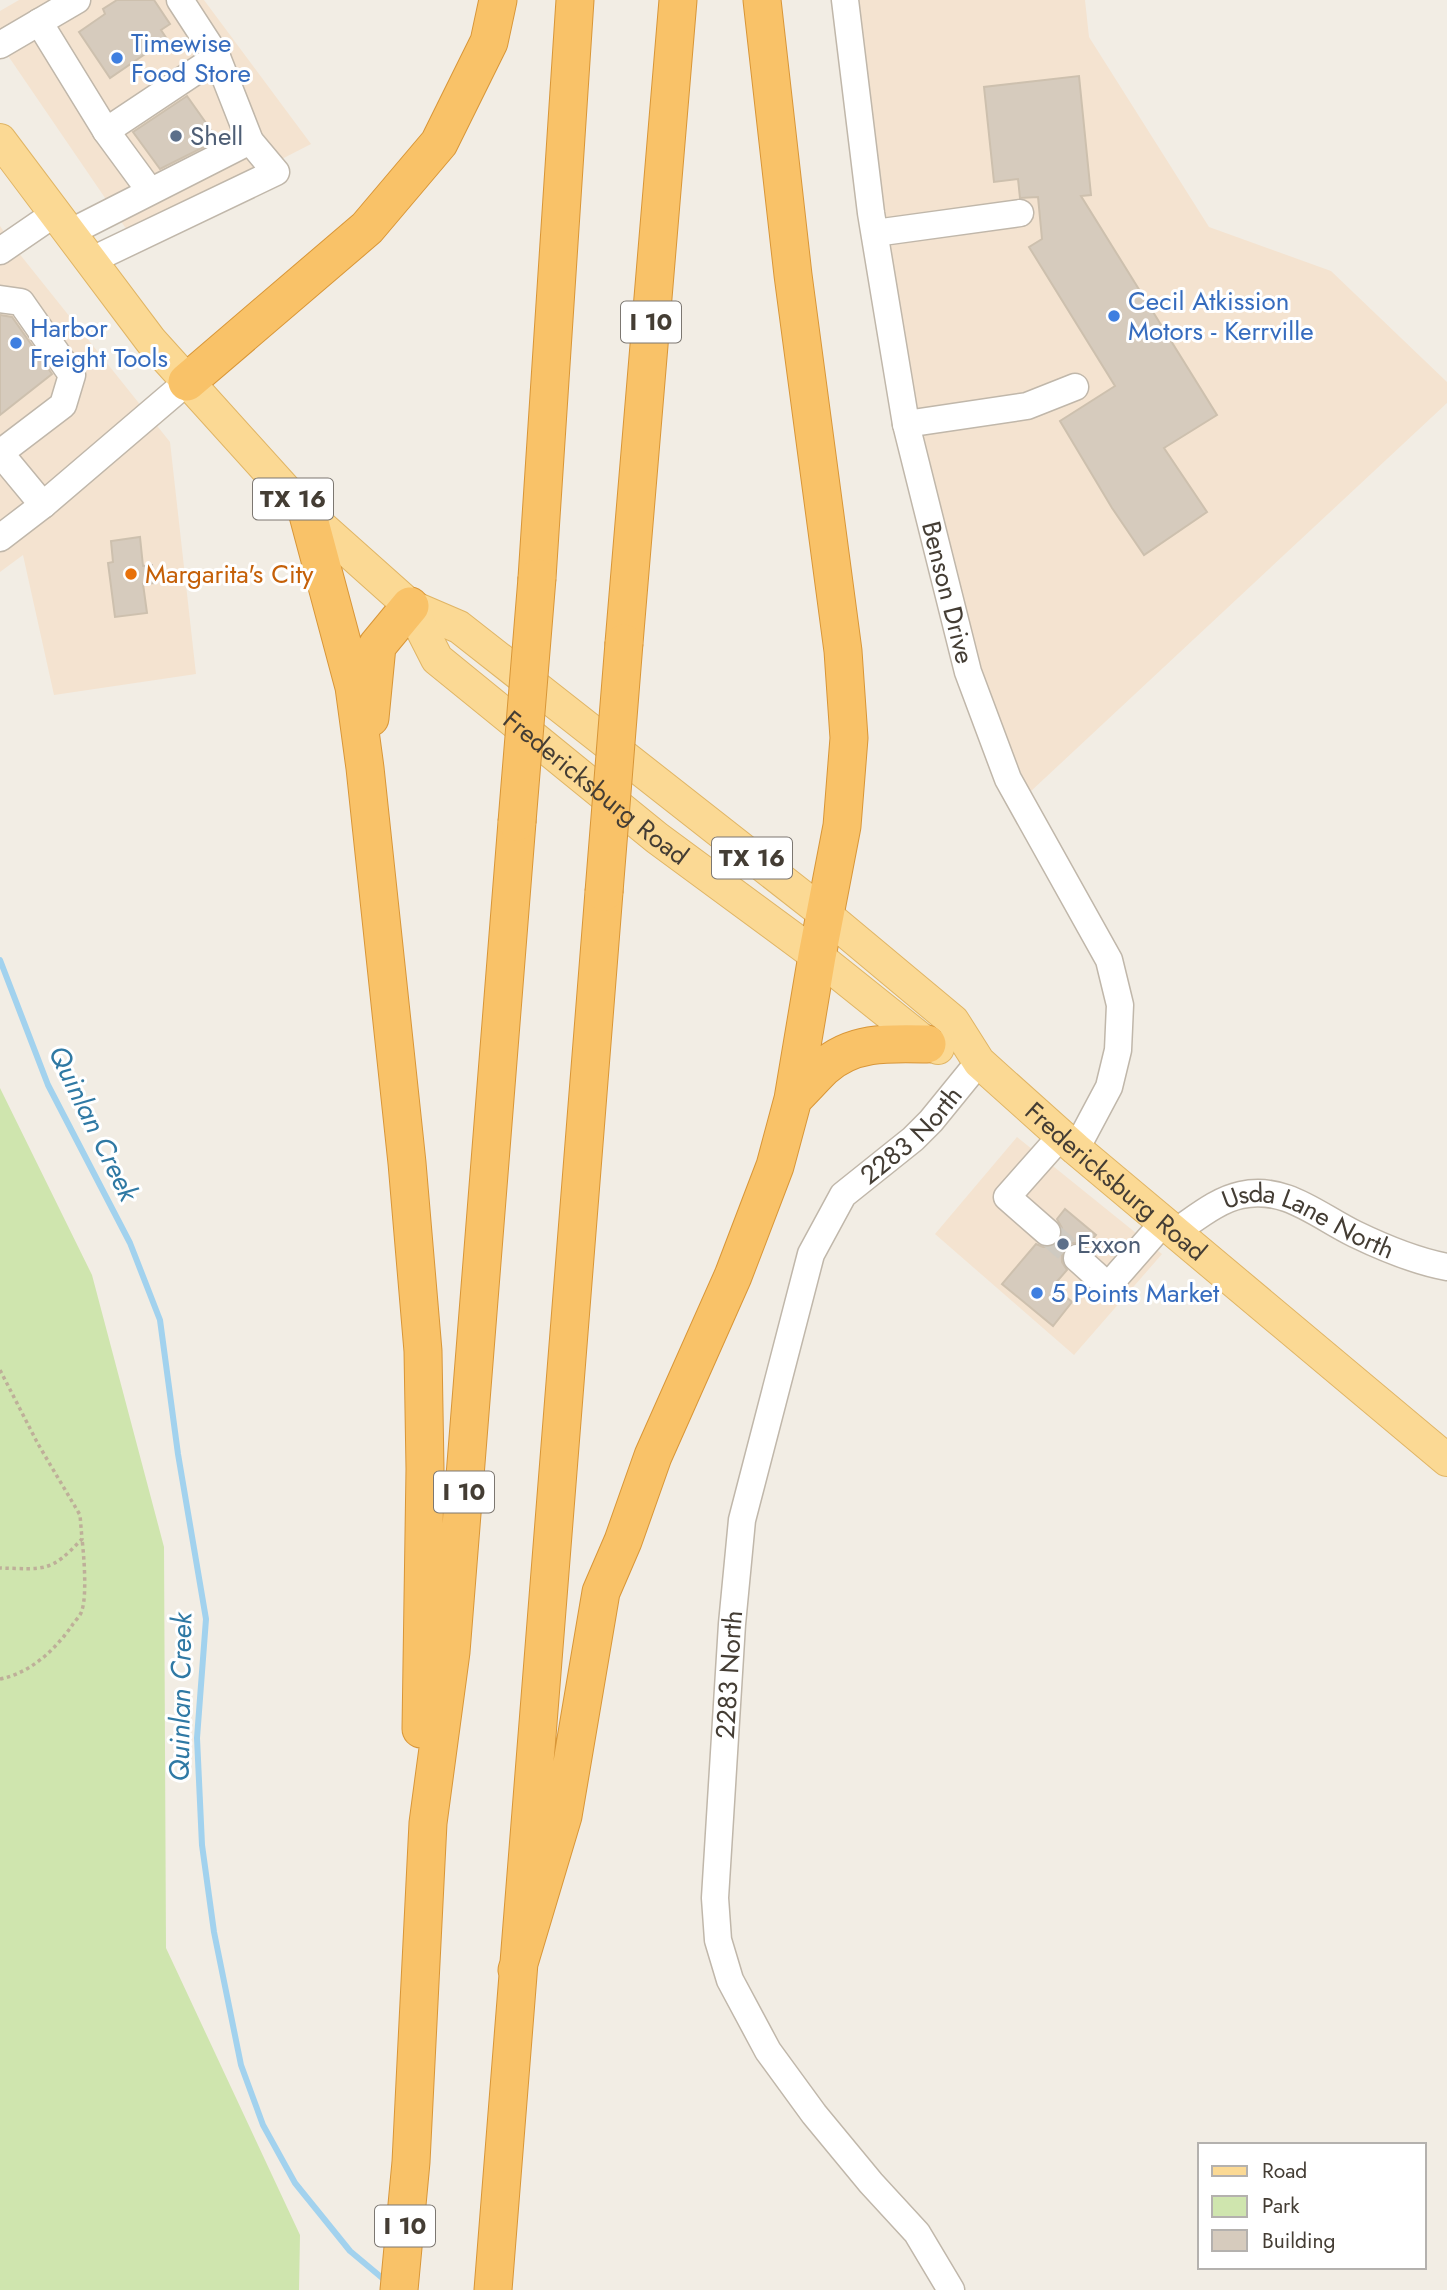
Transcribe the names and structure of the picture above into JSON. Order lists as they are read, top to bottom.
{
  "streets": {
    "highway": ["I 10"],
    "main road": ["TX 16", "Fredericksburg Road"],
    "street": ["Benson Drive", "2283 North", "Usda Lane North"]
  },
  "crossings": [
    ["TX 16", "Fredericksburg Road"],
    ["Benson Drive", "Fredericksburg Road"],
    ["Fredericksburg Road", "2283 North"],
    ["Fredericksburg Road", "Usda Lane North"]
  ],
  "water": ["Quinlan Creek"],
  "places": [
    "Timewise Food Store",
    "Shell",
    "Cecil Atkission Motors - Kerrville",
    "Harbor Freight Tools",
    "Margarita's City",
    "Exxon",
    "5 Points Market"
  ],
  "legend": ["Road", "Park", "Building"]
}
